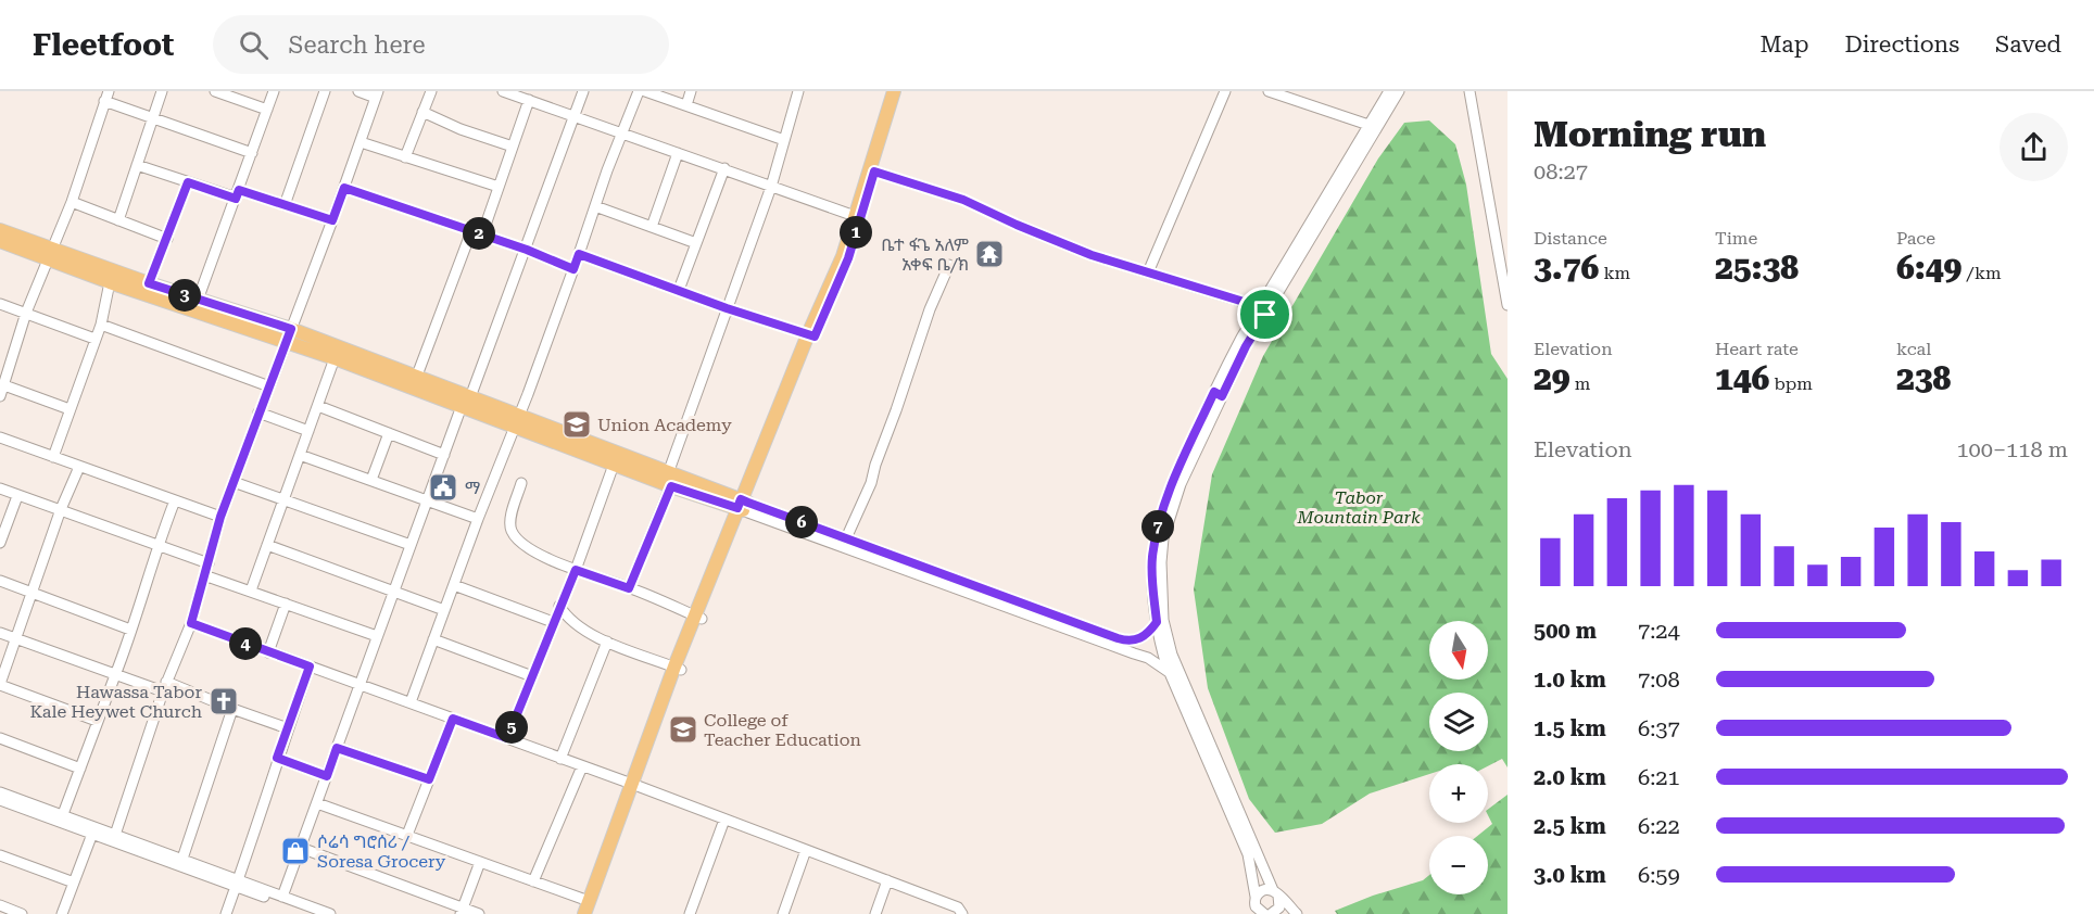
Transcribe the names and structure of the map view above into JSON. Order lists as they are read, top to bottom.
{
  "parks": ["Tabor Mountain Park"],
  "places": {
    "temple": ["ቤተ ፋጌ አለም አቀፍ ቤ/ክ"],
    "school or university": ["Union Academy", "College of Teacher Education"],
    "public building": ["ማ"],
    "church": ["Hawassa Tabor Kale Heywet Church"],
    "shop": ["ሶሬሳ ግሮሰሪ / Soresa Grocery"]
  },
  "north": "bottom",
  "page": {
    "header": "Fleetfoot",
    "search": "Search here",
    "nav": ["Map", "Directions", "Saved"],
    "heading": ["Morning run", "08:27"],
    "stats": [
      ["Distance", "3.76 km"],
      ["Time", "25:38"],
      ["Pace", "6:49 /km"],
      ["Elevation", "29 m"],
      ["Heart rate", "146 bpm"],
      ["kcal", "238"]
    ],
    "pins": [
      "1",
      "2",
      "3",
      "6",
      "7",
      "4",
      "5"
    ],
    "chart": ["Elevation", "100–118 m"],
    "list": [
      {
        "name": "500 m",
        "note": "7:24"
      },
      {
        "name": "1.0 km",
        "note": "7:08"
      },
      {
        "name": "1.5 km",
        "note": "6:37"
      },
      {
        "name": "2.0 km",
        "note": "6:21"
      },
      {
        "name": "2.5 km",
        "note": "6:22"
      },
      {
        "name": "3.0 km",
        "note": "6:59"
      }
    ],
    "map_buttons": ["+", "−"]
  }
}
